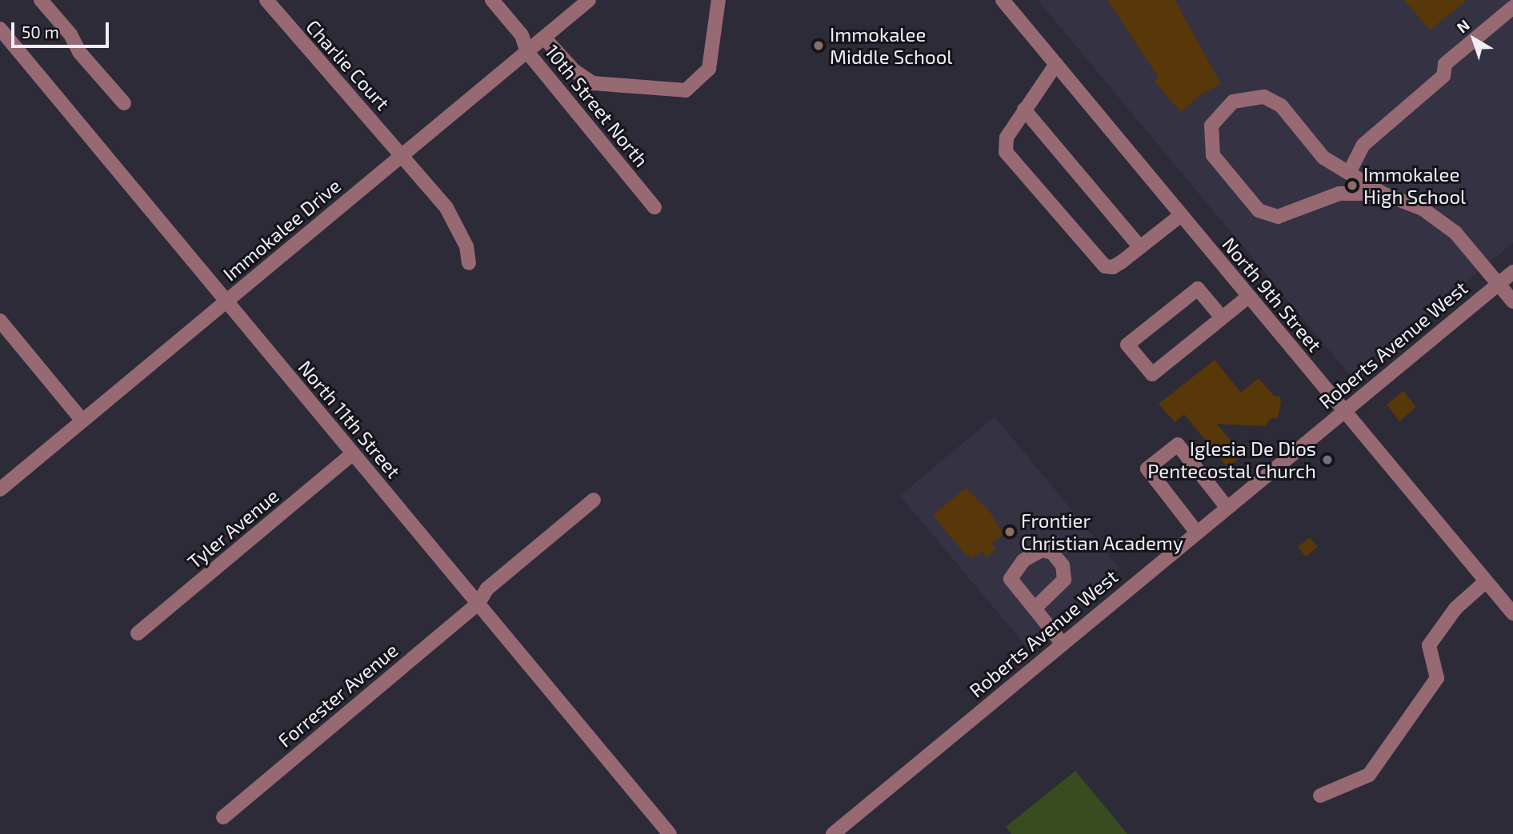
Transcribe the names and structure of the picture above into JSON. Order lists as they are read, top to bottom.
{
  "streets": {
    "street": [
      "Charlie Court",
      "10th Street North",
      "Immokalee Drive",
      "North 9th Street",
      "Roberts Avenue West",
      "North 11th Street",
      "Tyler Avenue",
      "Forrester Avenue"
    ]
  },
  "crossings": [
    ["Charlie Court", "Immokalee Drive"],
    ["10th Street North", "Immokalee Drive"],
    ["Immokalee Drive", "North 11th Street"],
    ["North 9th Street", "Roberts Avenue West"],
    ["North 11th Street", "Tyler Avenue"],
    ["North 11th Street", "Forrester Avenue"]
  ],
  "places": [
    "Immokalee Middle School",
    "Immokalee High School",
    "Iglesia De Dios Pentecostal Church",
    "Frontier Christian Academy"
  ],
  "scale_bar": "50 m",
  "north": "top left"
}
